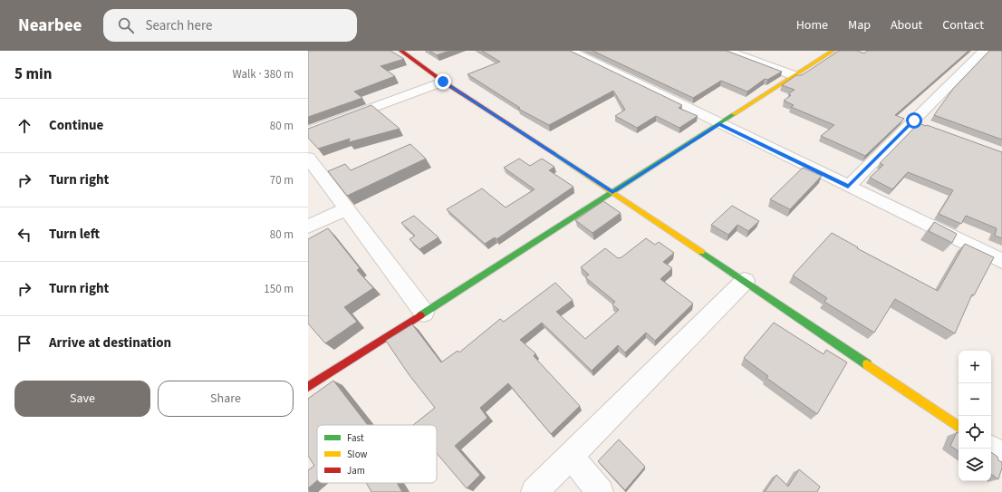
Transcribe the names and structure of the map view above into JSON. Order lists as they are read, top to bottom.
{
  "legend": ["Fast", "Slow", "Jam"],
  "page": {
    "header": "Nearbee",
    "search": "Search here",
    "nav": [
      "Home",
      "Map",
      "About",
      "Contact"
    ],
    "heading": ["5 min", "Walk · 380 m"],
    "list": [
      ["Continue", "80 m"],
      ["Turn right", "70 m"],
      ["Turn left", "80 m"],
      ["Turn right", "150 m"],
      "Arrive at destination"
    ],
    "map_buttons": ["+", "−"],
    "buttons": ["Save", "Share"]
  }
}
